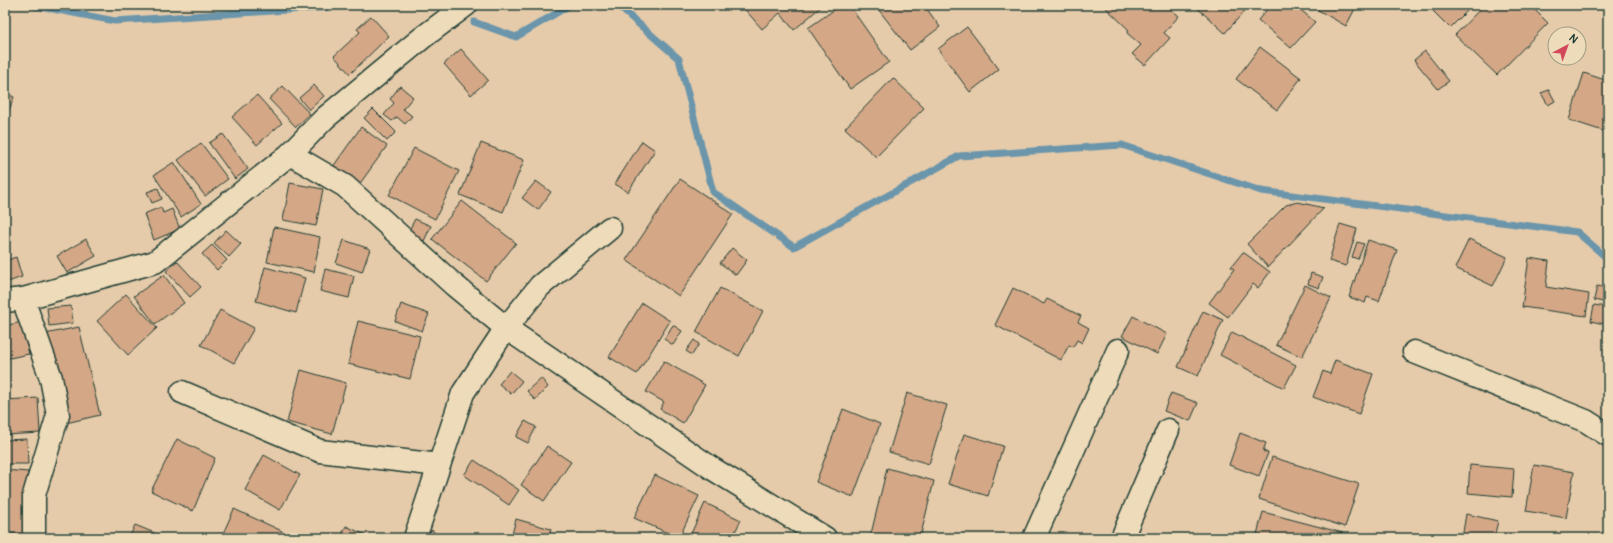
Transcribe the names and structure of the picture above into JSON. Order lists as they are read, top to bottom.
{
  "north": "top right"
}
